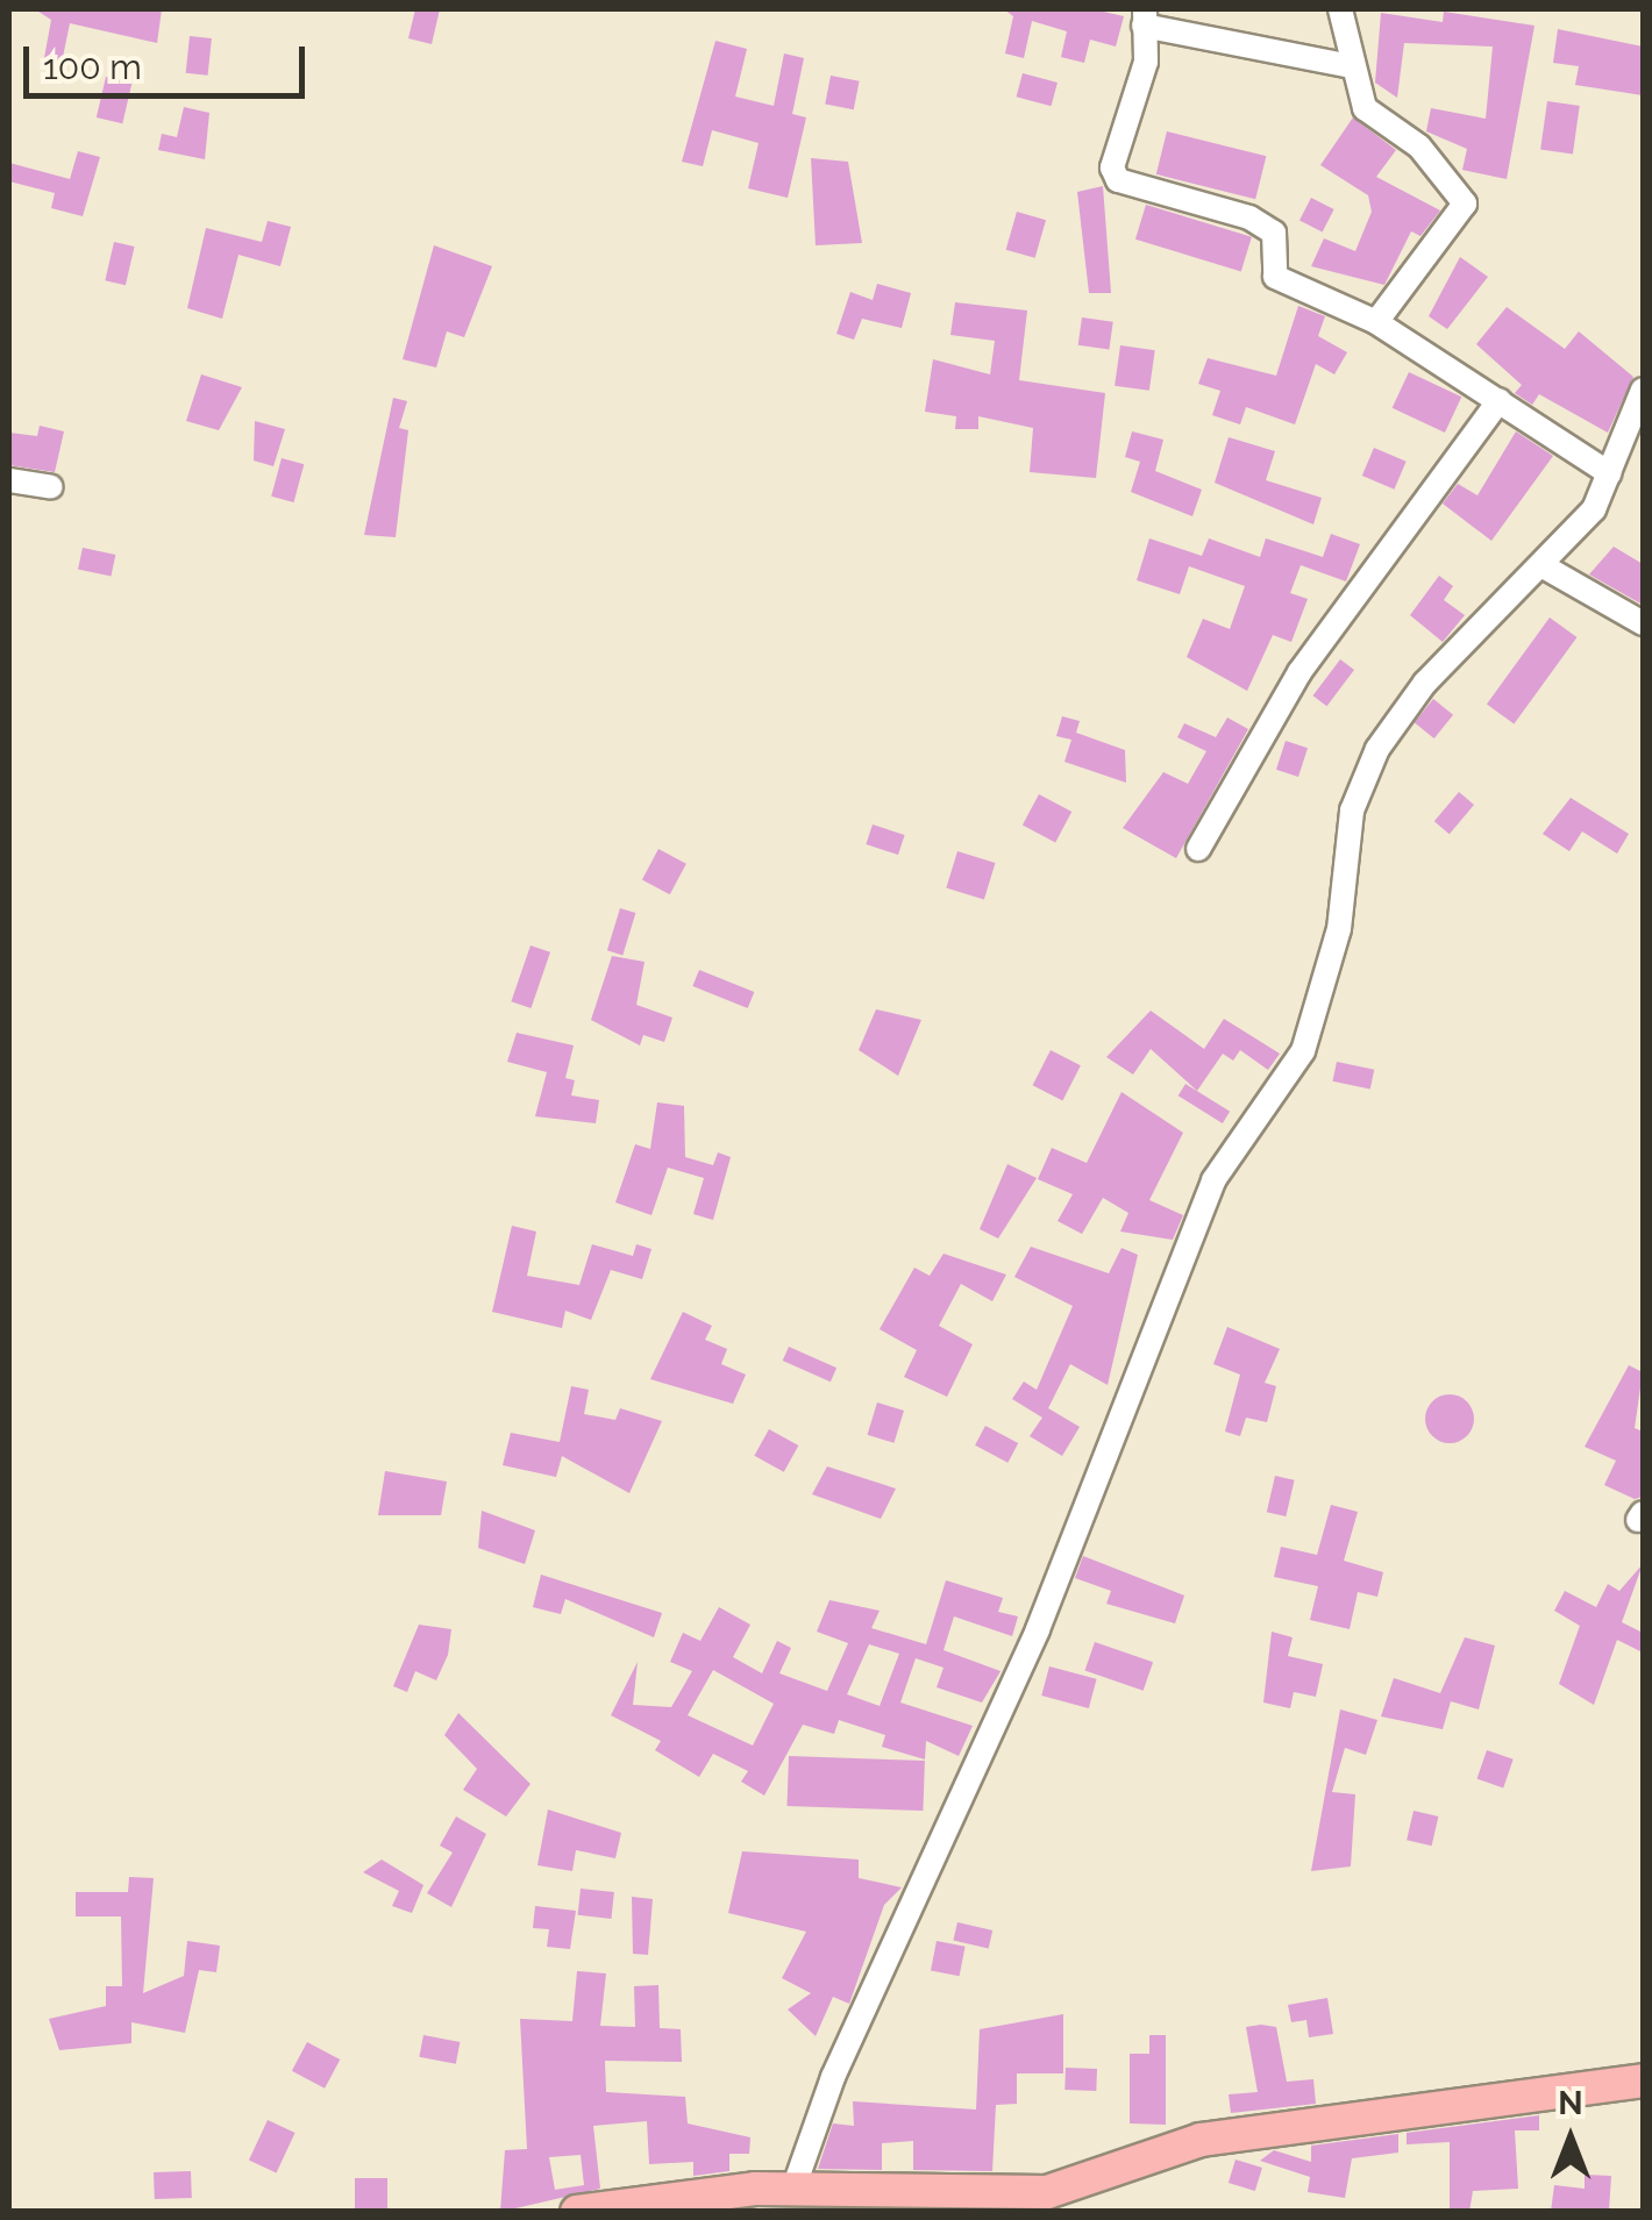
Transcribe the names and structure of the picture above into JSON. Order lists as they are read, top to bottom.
{
  "scale_bar": "100 m",
  "north": "top"
}
